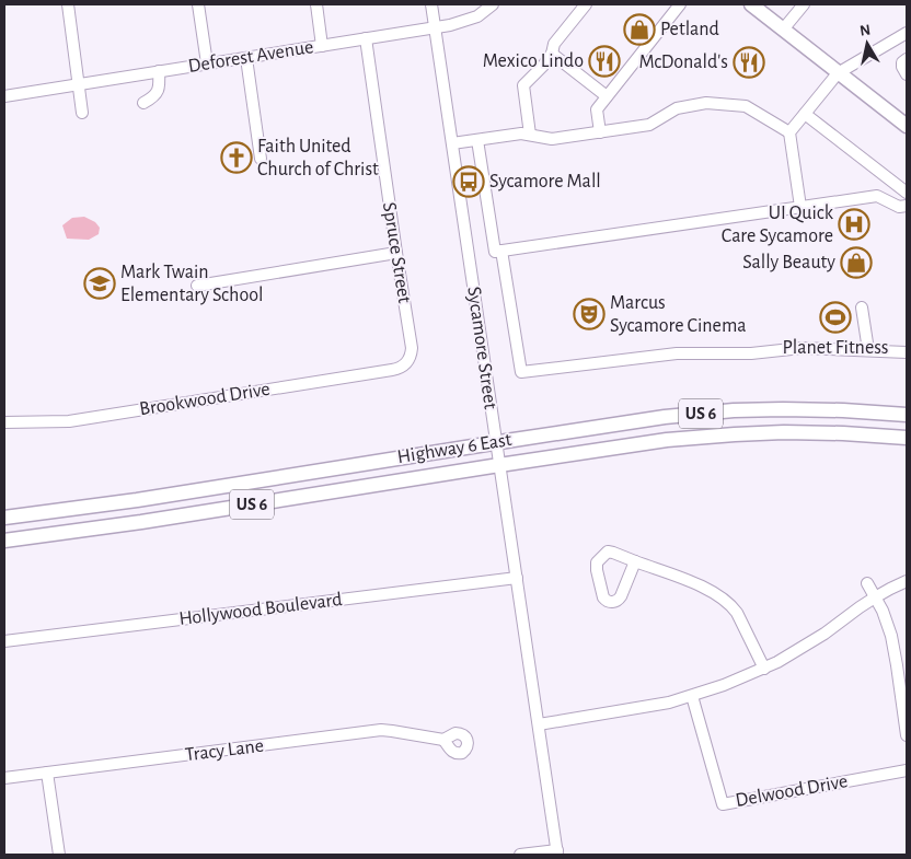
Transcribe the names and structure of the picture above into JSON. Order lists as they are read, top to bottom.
{
  "streets": {
    "main road": ["US 6", "Highway 6 East"],
    "street": [
      "Deforest Avenue",
      "Spruce Street",
      "Sycamore Street",
      "Brookwood Drive",
      "Hollywood Boulevard",
      "Tracy Lane",
      "Delwood Drive"
    ]
  },
  "crossings": [
    ["Deforest Avenue", "Spruce Street"],
    ["Deforest Avenue", "Sycamore Street"],
    ["Spruce Street", "Brookwood Drive"],
    ["Sycamore Street", "Highway 6 East"],
    ["Sycamore Street", "Hollywood Boulevard"]
  ],
  "places": {
    "shop": ["Petland", "Sally Beauty"],
    "restaurant": ["Mexico Lindo", "McDonald's"],
    "church": ["Faith United Church of Christ"],
    "bus stop": ["Sycamore Mall"],
    "hospital": ["UI Quick Care Sycamore"],
    "school or university": ["Mark Twain Elementary School"],
    "theatre": ["Marcus Sycamore Cinema"],
    "sports": ["Planet Fitness"]
  },
  "north": "top"
}
